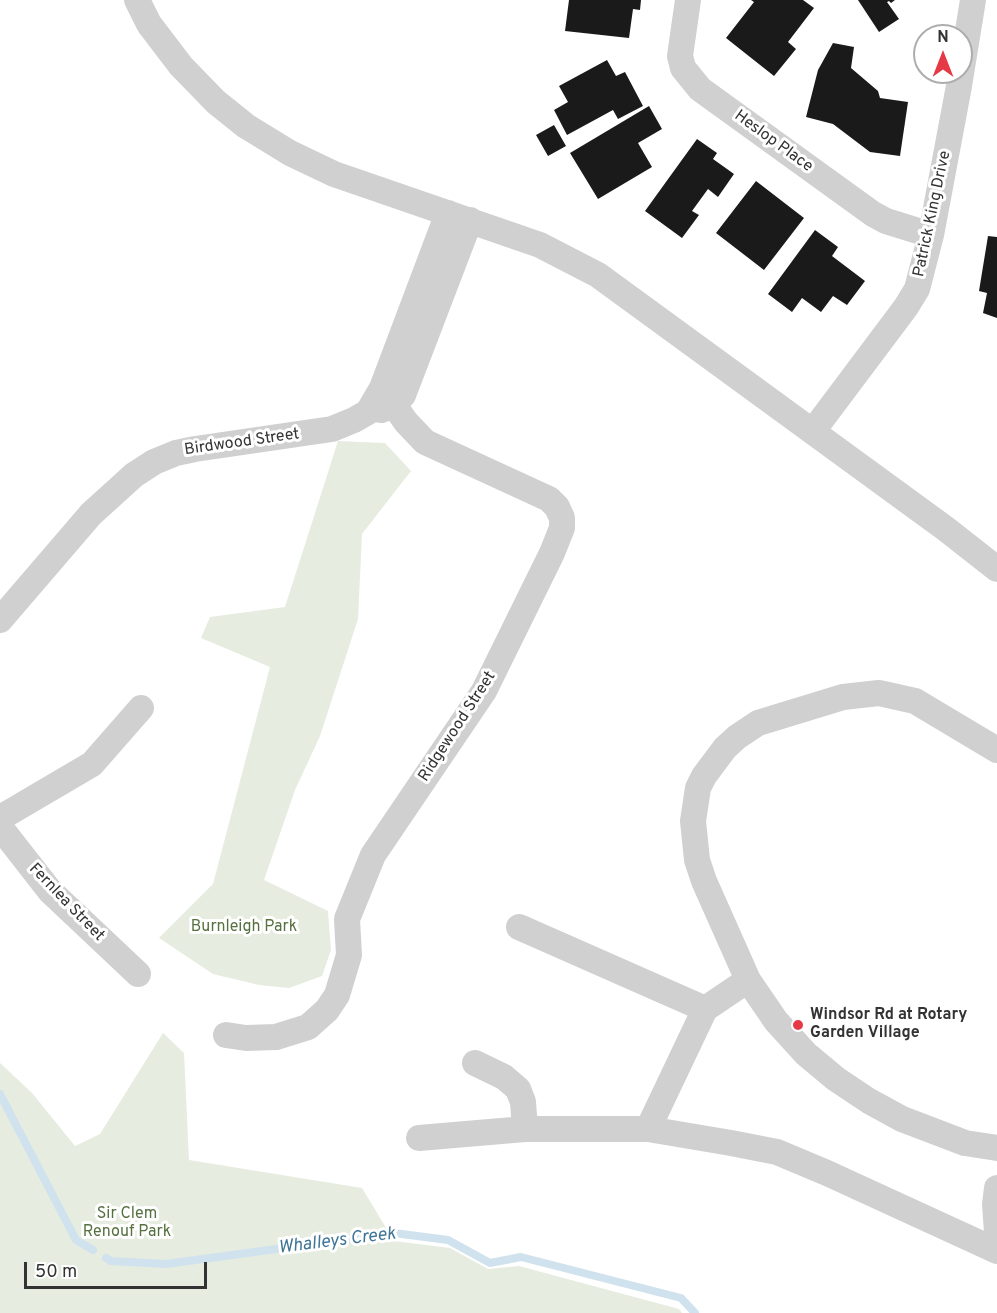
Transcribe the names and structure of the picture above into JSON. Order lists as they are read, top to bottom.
{
  "streets": {
    "street": [
      "Heslop Place",
      "Patrick King Drive",
      "Birdwood Street",
      "Ridgewood Street",
      "Fernlea Street"
    ]
  },
  "crossings": [
    ["Heslop Place", "Patrick King Drive"],
    ["Birdwood Street", "Ridgewood Street"]
  ],
  "water": ["Whalleys Creek"],
  "parks": ["Burnleigh Park", "Sir Clem Renouf Park"],
  "places": ["Windsor Rd at Rotary Garden Village"],
  "scale_bar": "50 m",
  "north": "top"
}
